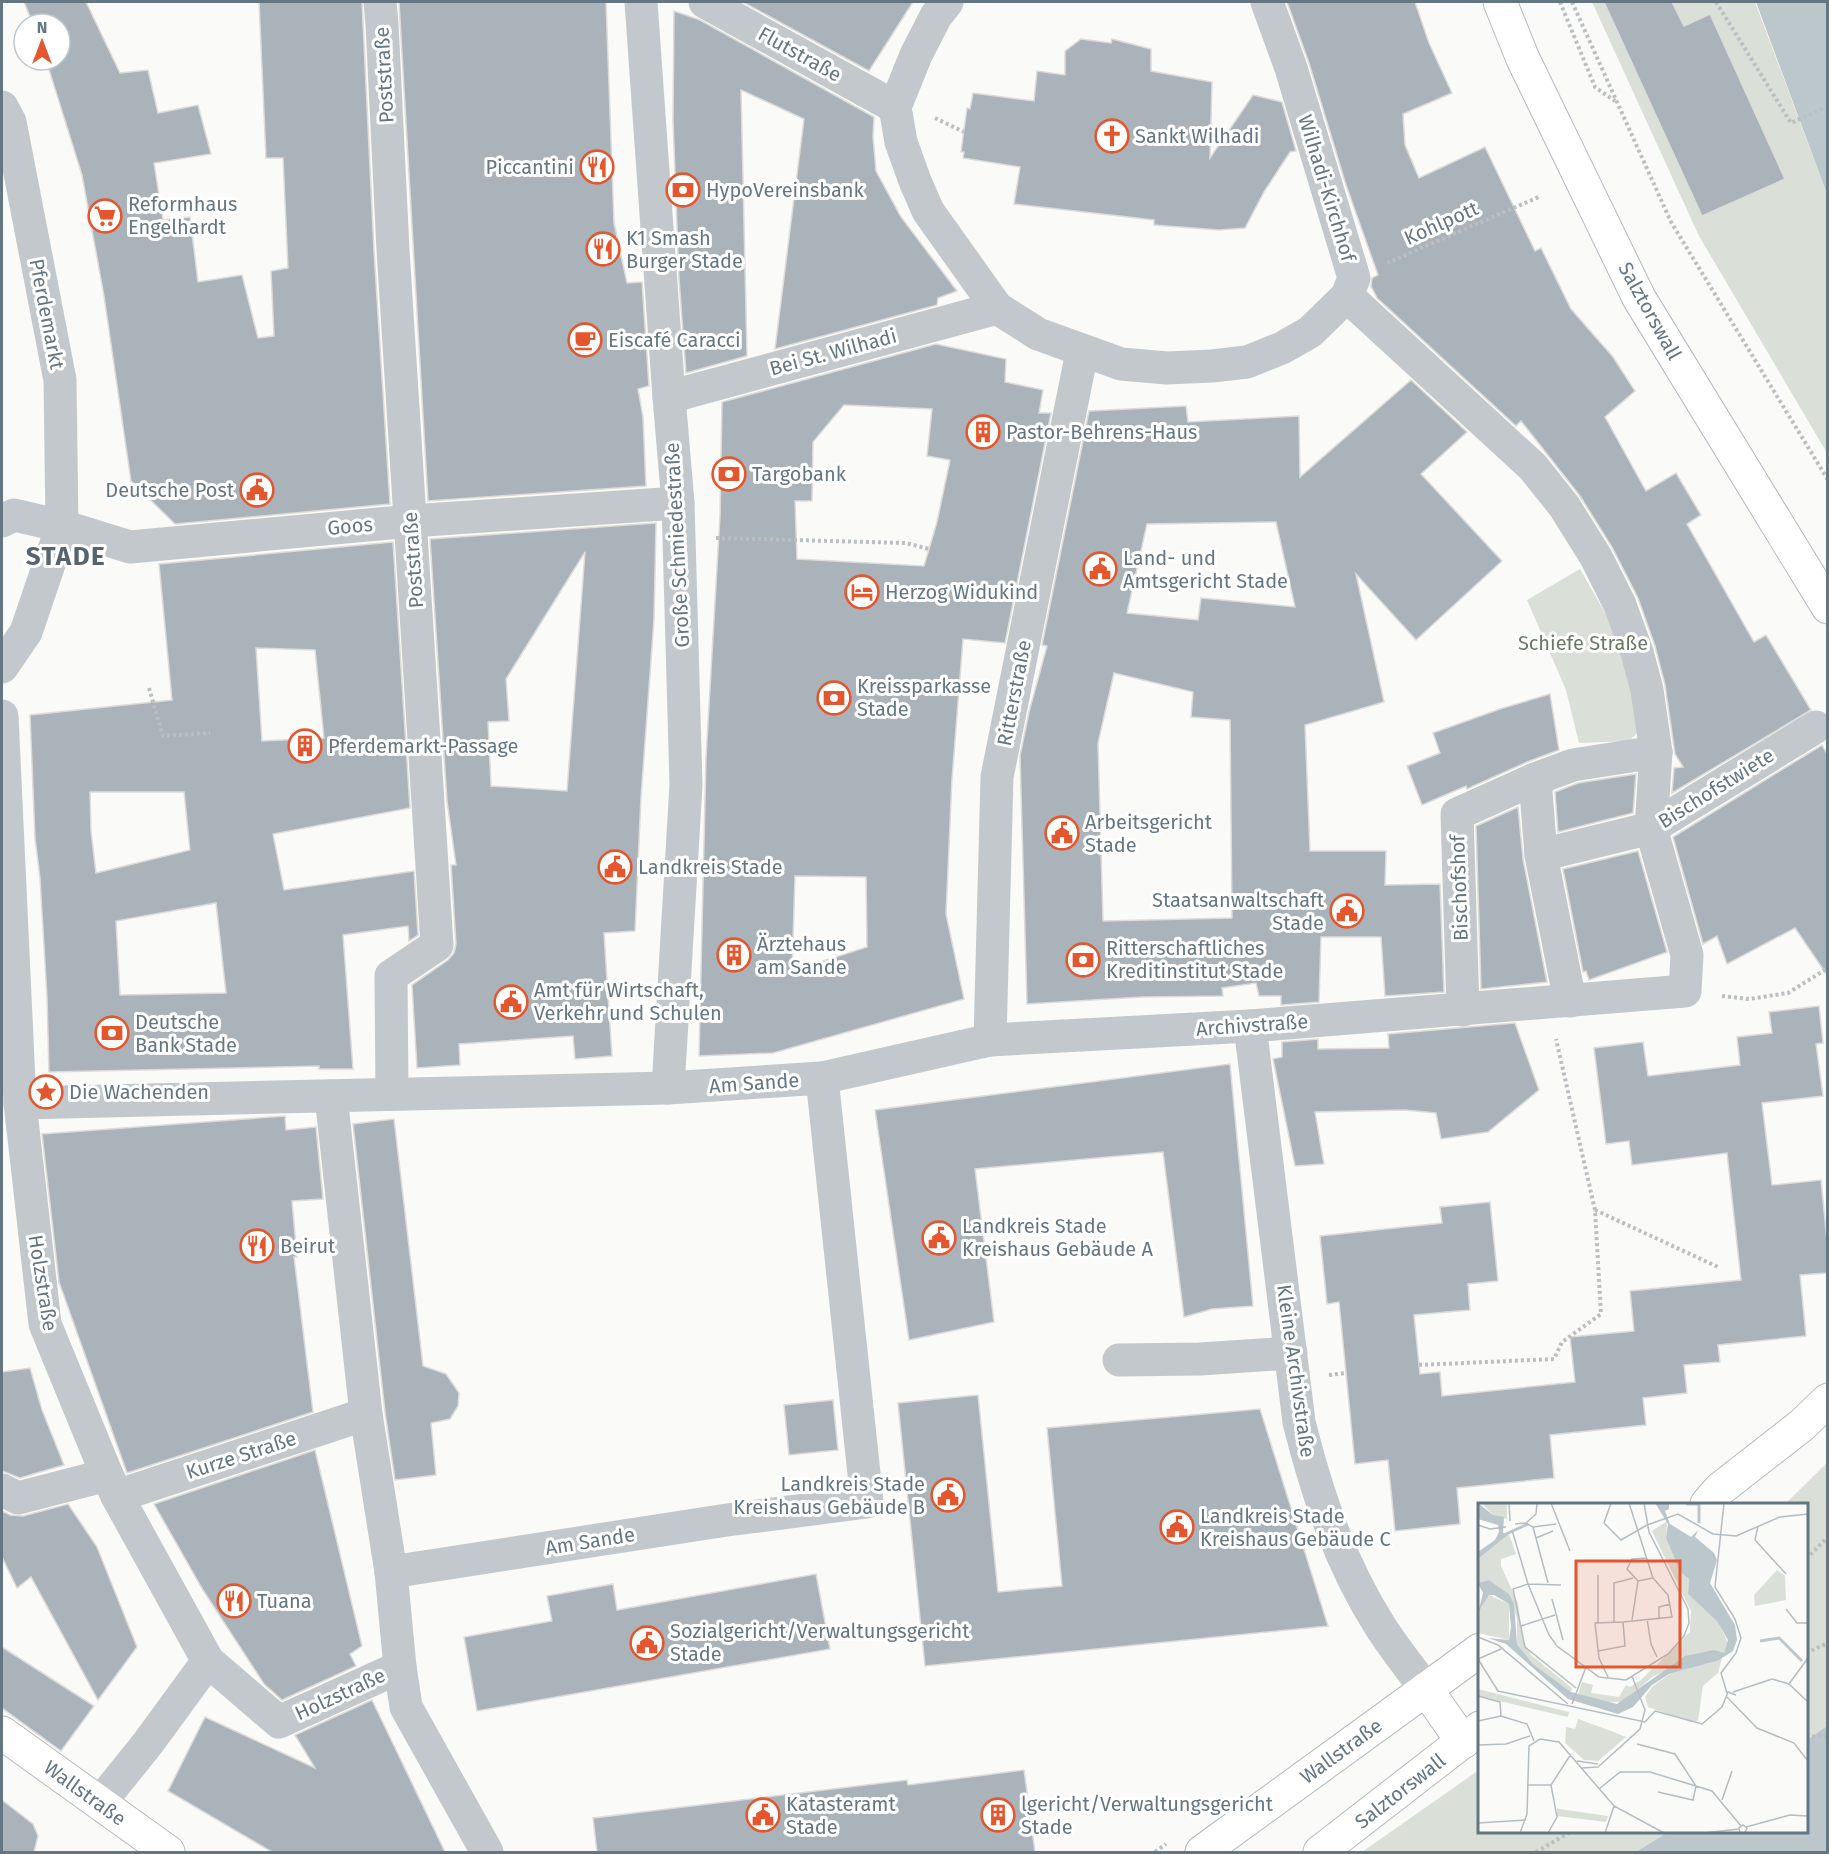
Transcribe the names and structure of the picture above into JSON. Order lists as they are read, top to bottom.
{
  "streets": {
    "main road": ["Salztorswall", "Wallstraße"],
    "street": [
      "Flutstraße",
      "Poststraße",
      "Wilhadi-Kirchhof",
      "Pferdemarkt",
      "Bei St. Wilhadi",
      "Goos",
      "Große Schmiedestraße",
      "Ritterstraße",
      "Bischofstwiete",
      "Bischofshof",
      "Archivstraße",
      "Am Sande",
      "Holzstraße",
      "Kleine Archivstraße",
      "Kurze Straße"
    ],
    "path": ["Kohlpott"]
  },
  "crossings": [
    ["Poststraße", "Goos"],
    ["Poststraße", "Am Sande"],
    ["Wilhadi-Kirchhof", "Kohlpott"],
    ["Pferdemarkt", "Goos"],
    ["Bei St. Wilhadi", "Große Schmiedestraße"],
    ["Goos", "Große Schmiedestraße"],
    ["Große Schmiedestraße", "Am Sande"],
    ["Ritterstraße", "Archivstraße"],
    ["Bischofshof", "Archivstraße"],
    ["Archivstraße", "Am Sande"],
    ["Archivstraße", "Kleine Archivstraße"],
    ["Am Sande", "Holzstraße"],
    ["Holzstraße", "Kurze Straße"],
    ["Kleine Archivstraße", "Wallstraße"]
  ],
  "districts": ["STADE"],
  "parks": ["Schiefe Straße"],
  "places": {
    "church": ["Sankt Wilhadi"],
    "restaurant": [
      "Piccantini",
      "K1 Smash Burger Stade",
      "Beirut",
      "Tuana"
    ],
    "bank": [
      "HypoVereinsbank",
      "Targobank",
      "Kreissparkasse Stade",
      "Ritterschaftliches Kreditinstitut Stade",
      "Deutsche Bank Stade"
    ],
    "supermarket": ["Reformhaus Engelhardt"],
    "cafe": ["Eiscafé Caracci"],
    "building": [
      "Pastor-Behrens-Haus",
      "Pferdemarkt-Passage",
      "Ärztehaus am Sande",
      "lgericht/Verwaltungsgericht Stade"
    ],
    "public building": [
      "Deutsche Post",
      "Land- und Amtsgericht Stade",
      "Arbeitsgericht Stade",
      "Landkreis Stade",
      "Staatsanwaltschaft Stade",
      "Amt für Wirtschaft, Verkehr und Schulen",
      "Landkreis Stade Kreishaus Gebäude A",
      "Landkreis Stade Kreishaus Gebäude B",
      "Landkreis Stade Kreishaus Gebäude C",
      "Sozialgericht/Verwaltungsgericht Stade",
      "Katasteramt Stade"
    ],
    "hotel": ["Herzog Widukind"],
    "place": ["Die Wachenden"]
  },
  "north": "top"
}
